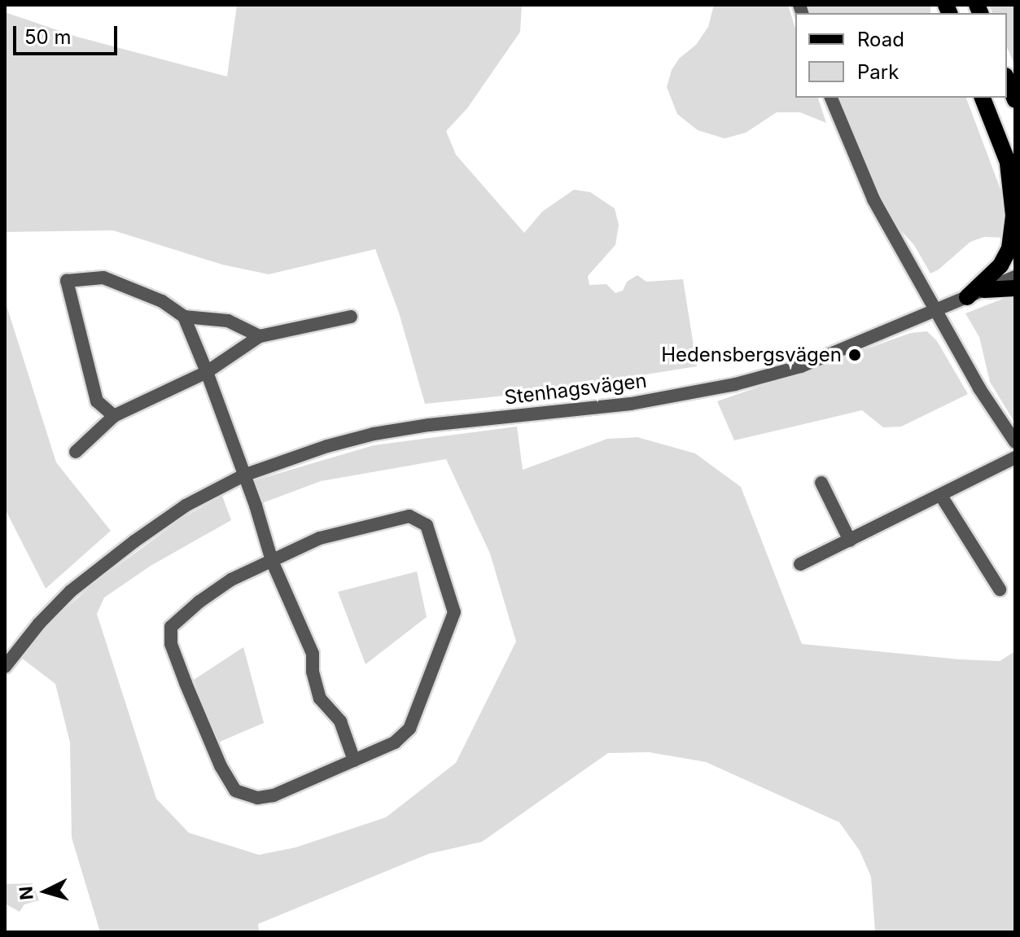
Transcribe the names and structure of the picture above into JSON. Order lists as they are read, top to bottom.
{
  "streets": {
    "street": ["Stenhagsvägen"]
  },
  "places": ["Hedensbergsvägen"],
  "legend": ["Road", "Park"],
  "scale_bar": "50 m",
  "north": "left"
}
